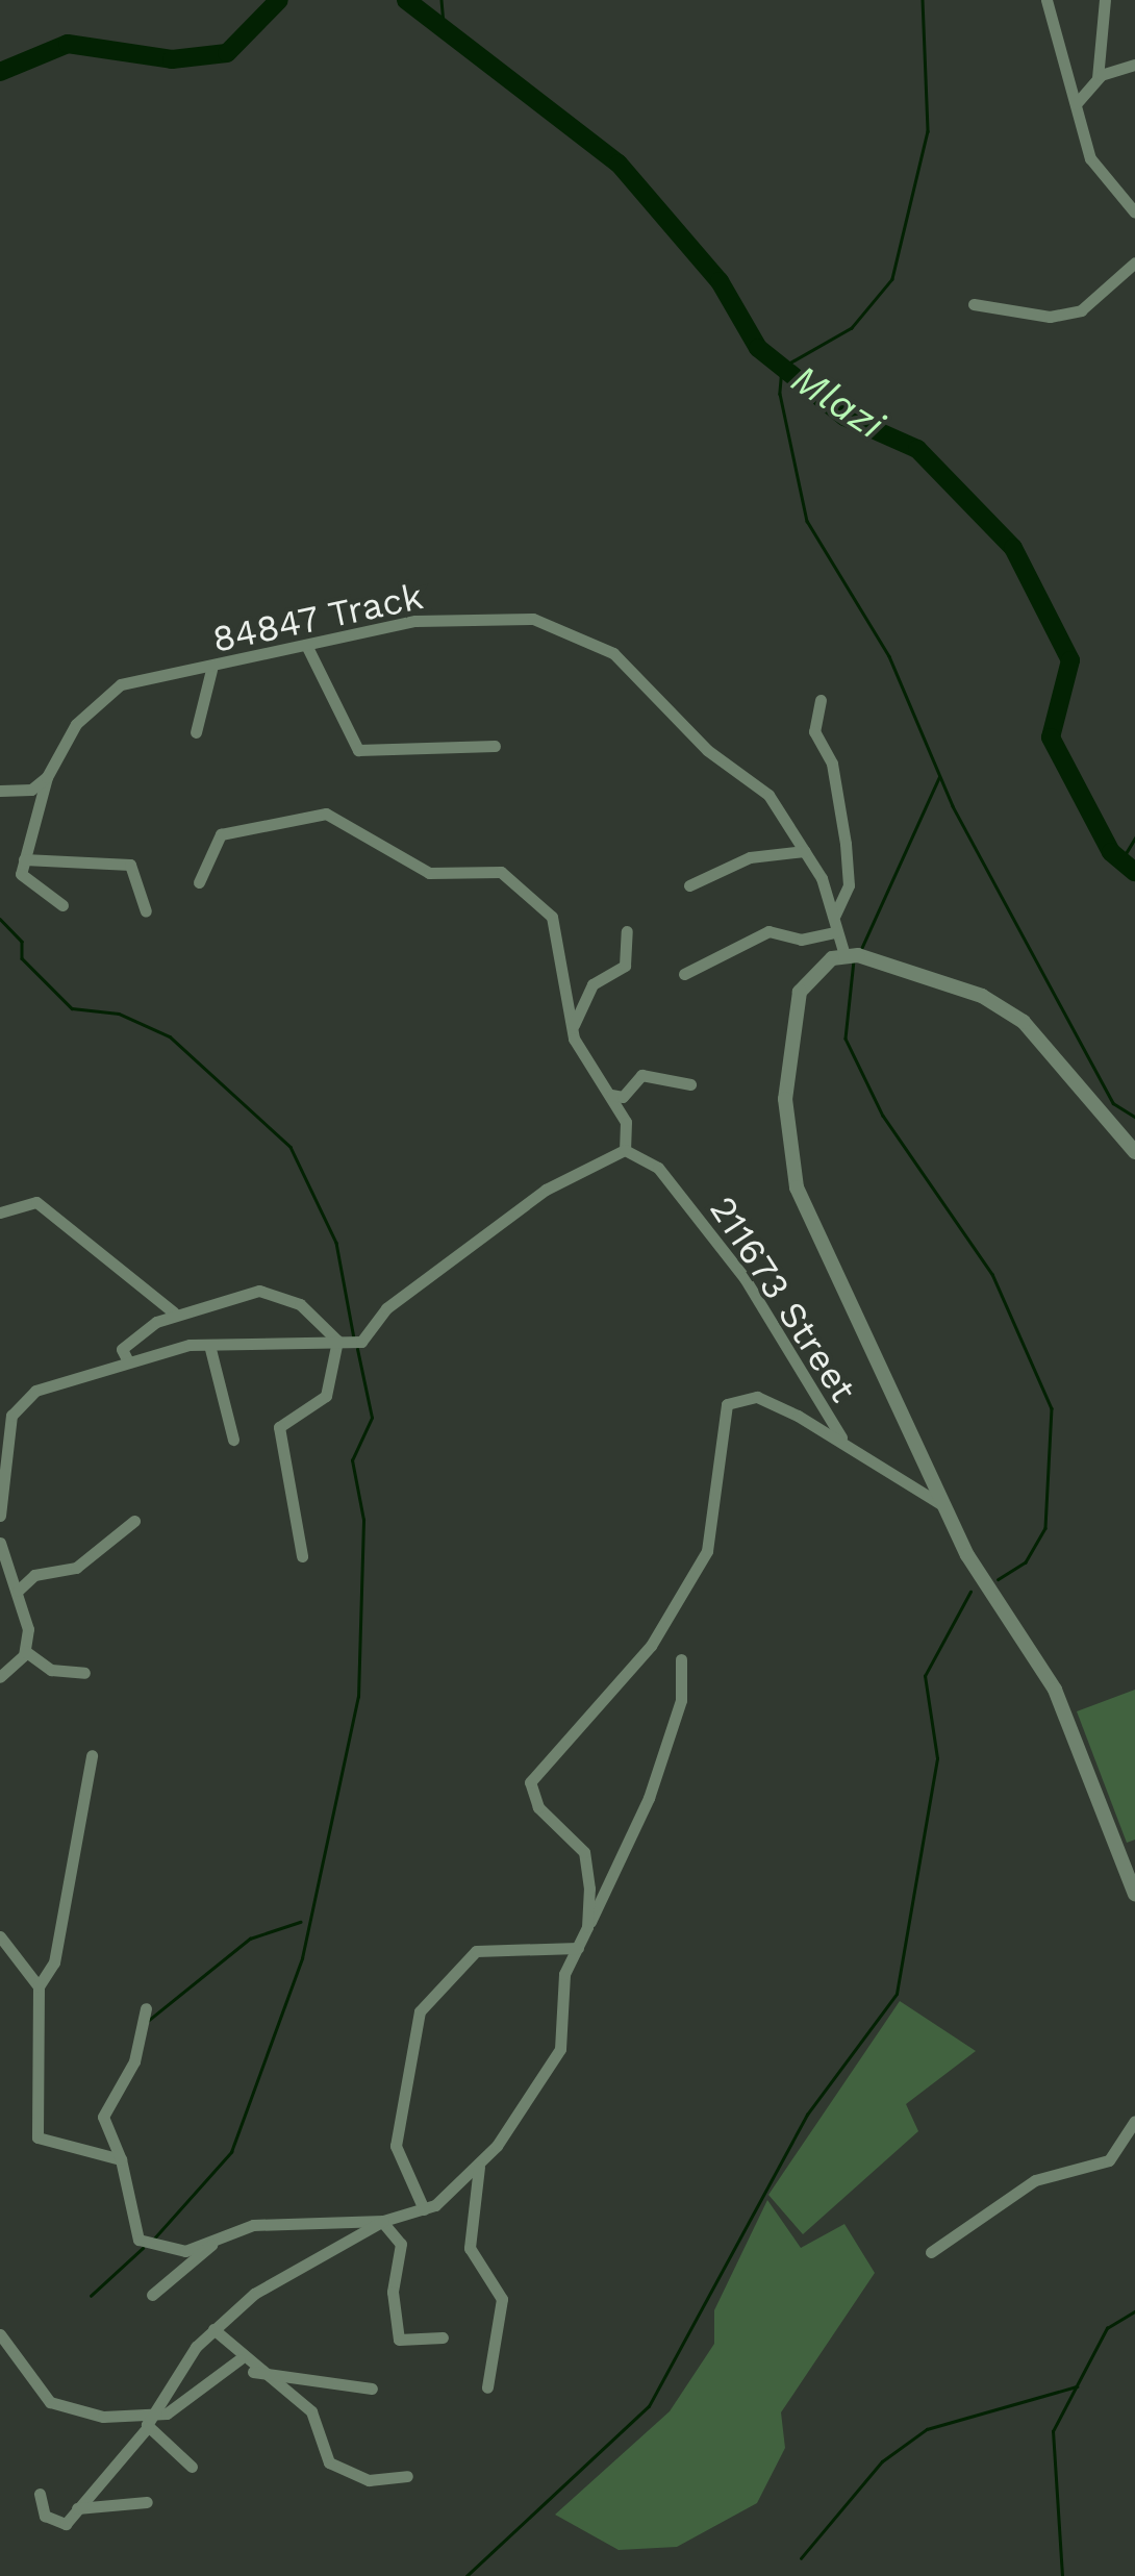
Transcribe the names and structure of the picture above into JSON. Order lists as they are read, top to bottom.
{
  "streets": {
    "street": ["84847 Track", "211673 Street"]
  },
  "water": ["Mlazi"]
}
